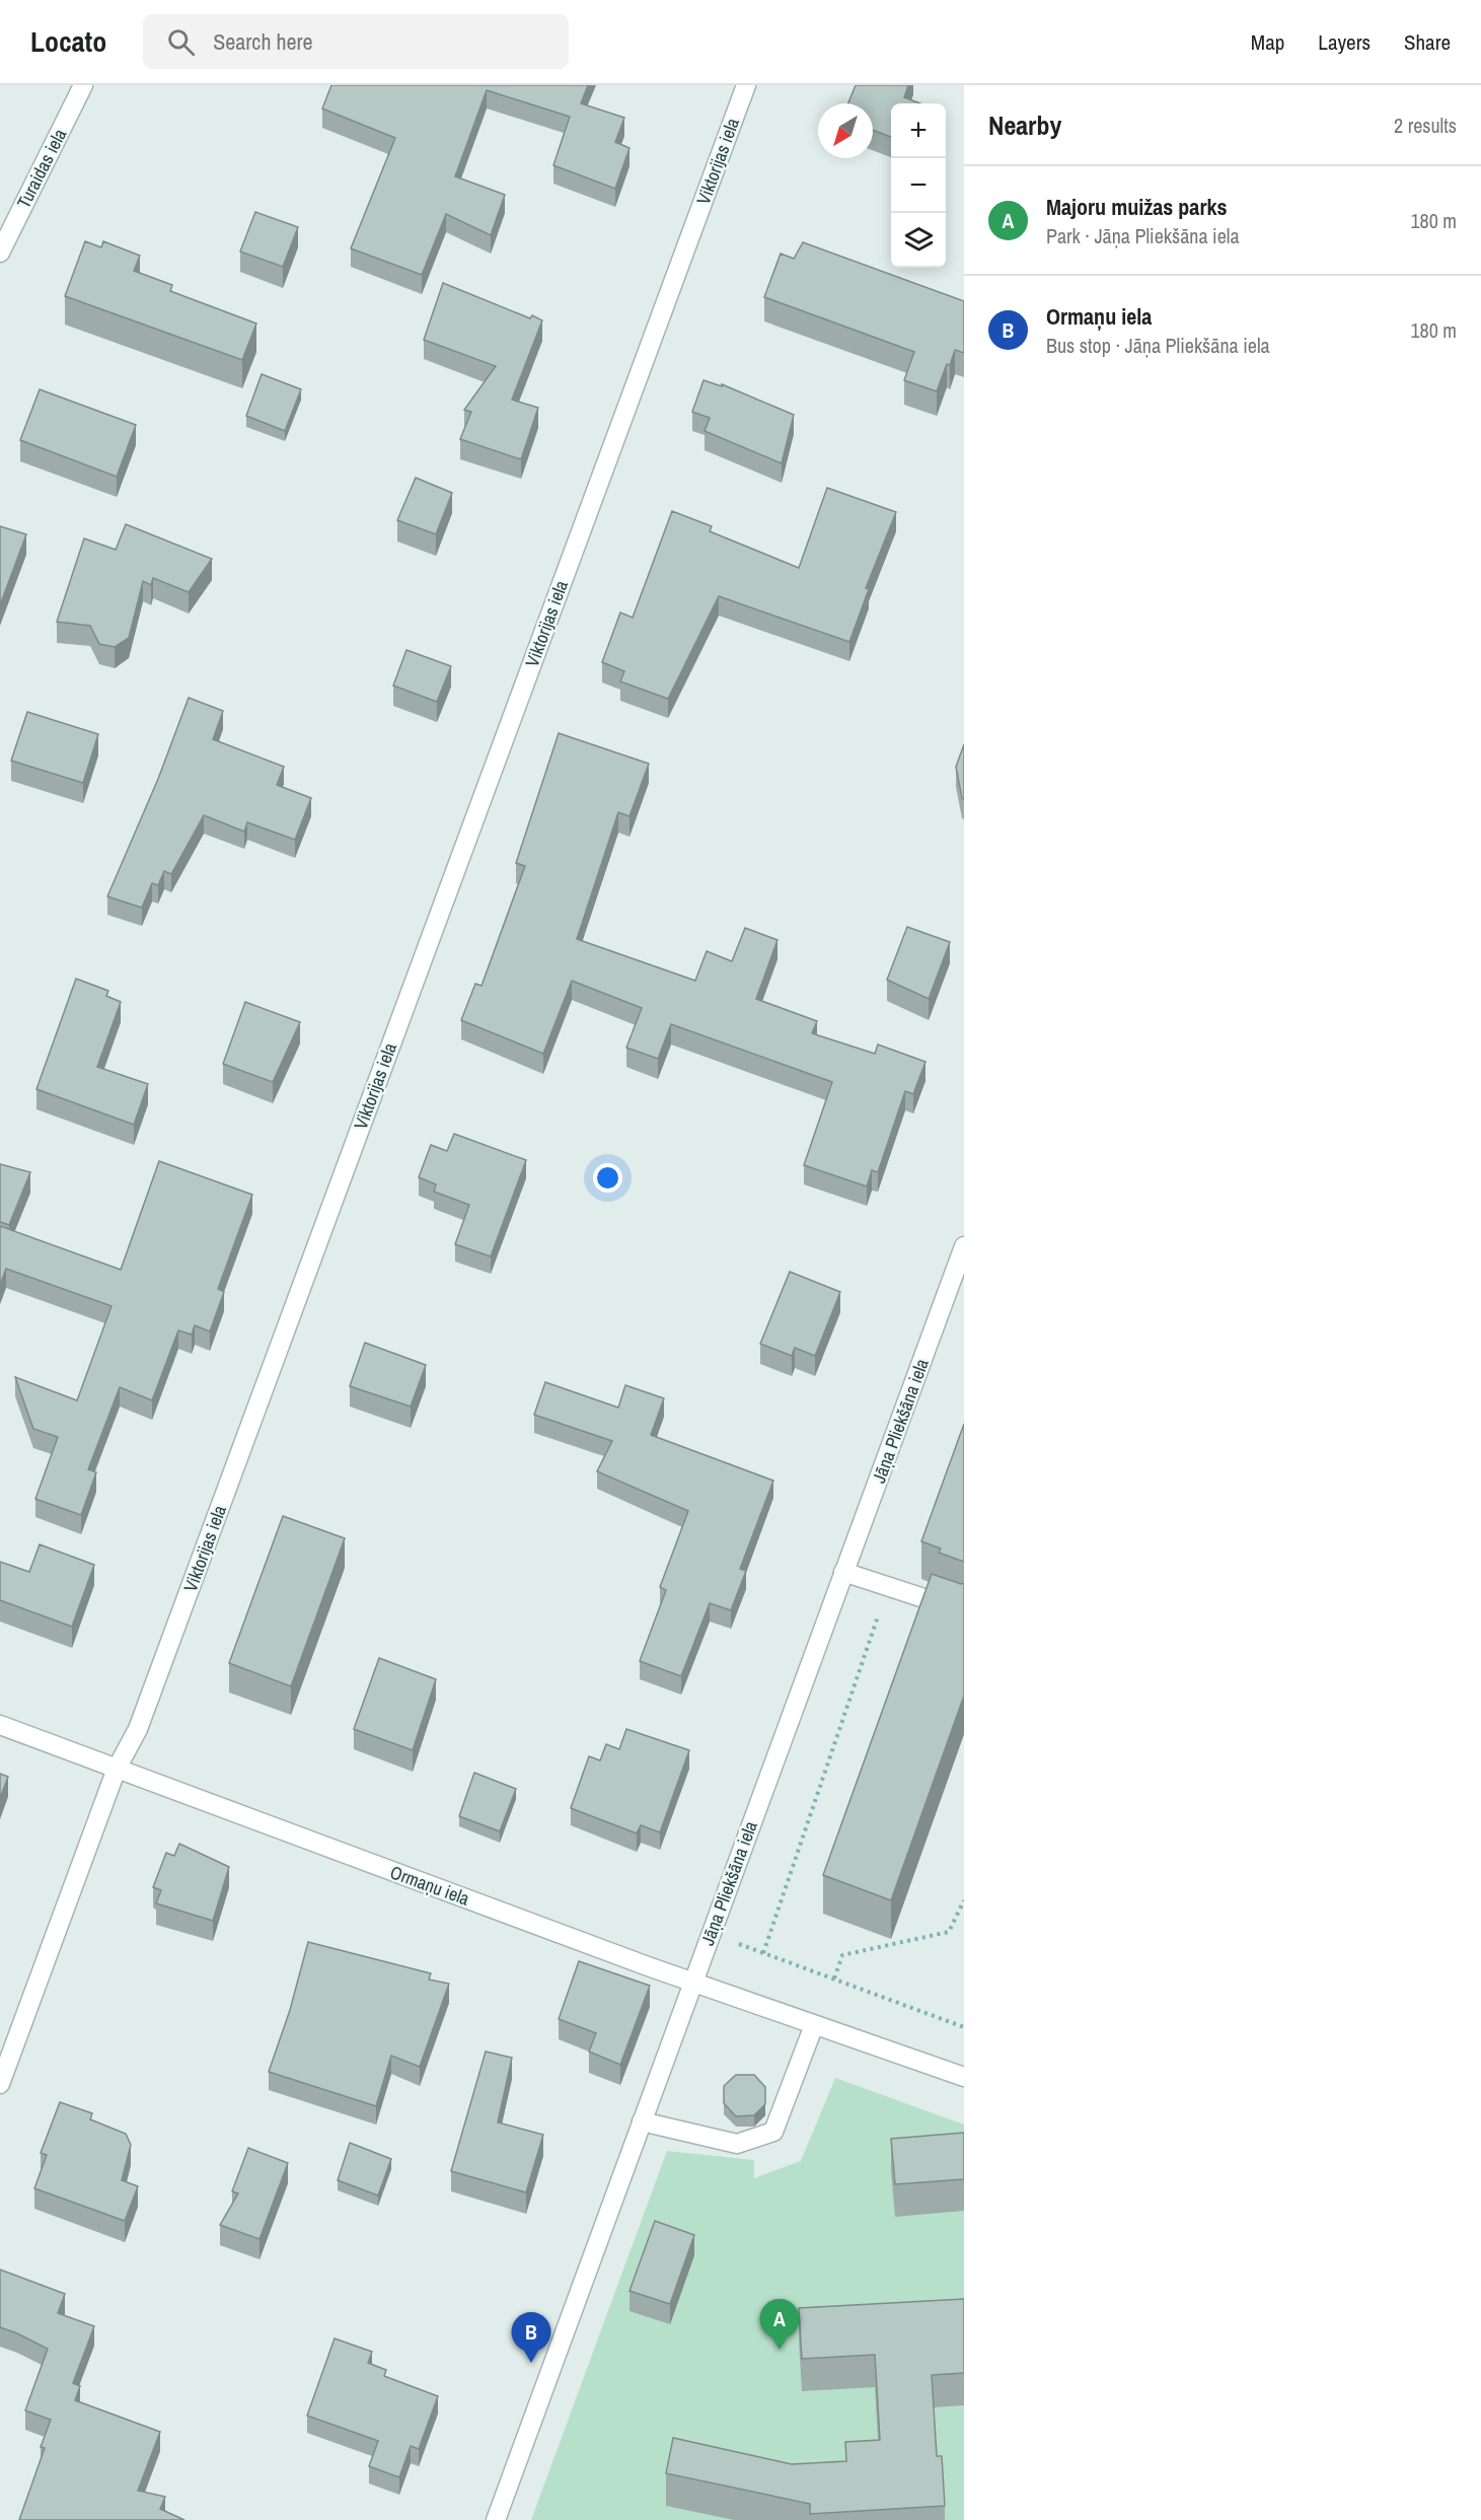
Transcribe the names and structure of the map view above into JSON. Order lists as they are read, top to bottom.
{
  "streets": {
    "street": [
      "Viktorijas iela",
      "Turaidas iela",
      "Jāņa Pliekšāna iela",
      "Ormaņu iela"
    ]
  },
  "crossings": [
    ["Viktorijas iela", "Ormaņu iela"],
    ["Jāņa Pliekšāna iela", "Ormaņu iela"]
  ],
  "north": "bottom left",
  "page": {
    "header": "Locato",
    "search": "Search here",
    "nav": ["Map", "Layers", "Share"],
    "heading": ["Nearby", "2 results"],
    "map_buttons": ["+", "−"],
    "list": [
      {
        "mark": "A",
        "name": "Majoru muižas parks",
        "note": "Park · Jāņa Pliekšāna iela",
        "value": "180 m"
      },
      {
        "mark": "B",
        "name": "Ormaņu iela",
        "note": "Bus stop · Jāņa Pliekšāna iela",
        "value": "180 m"
      }
    ],
    "pins": ["A", "B"]
  }
}
